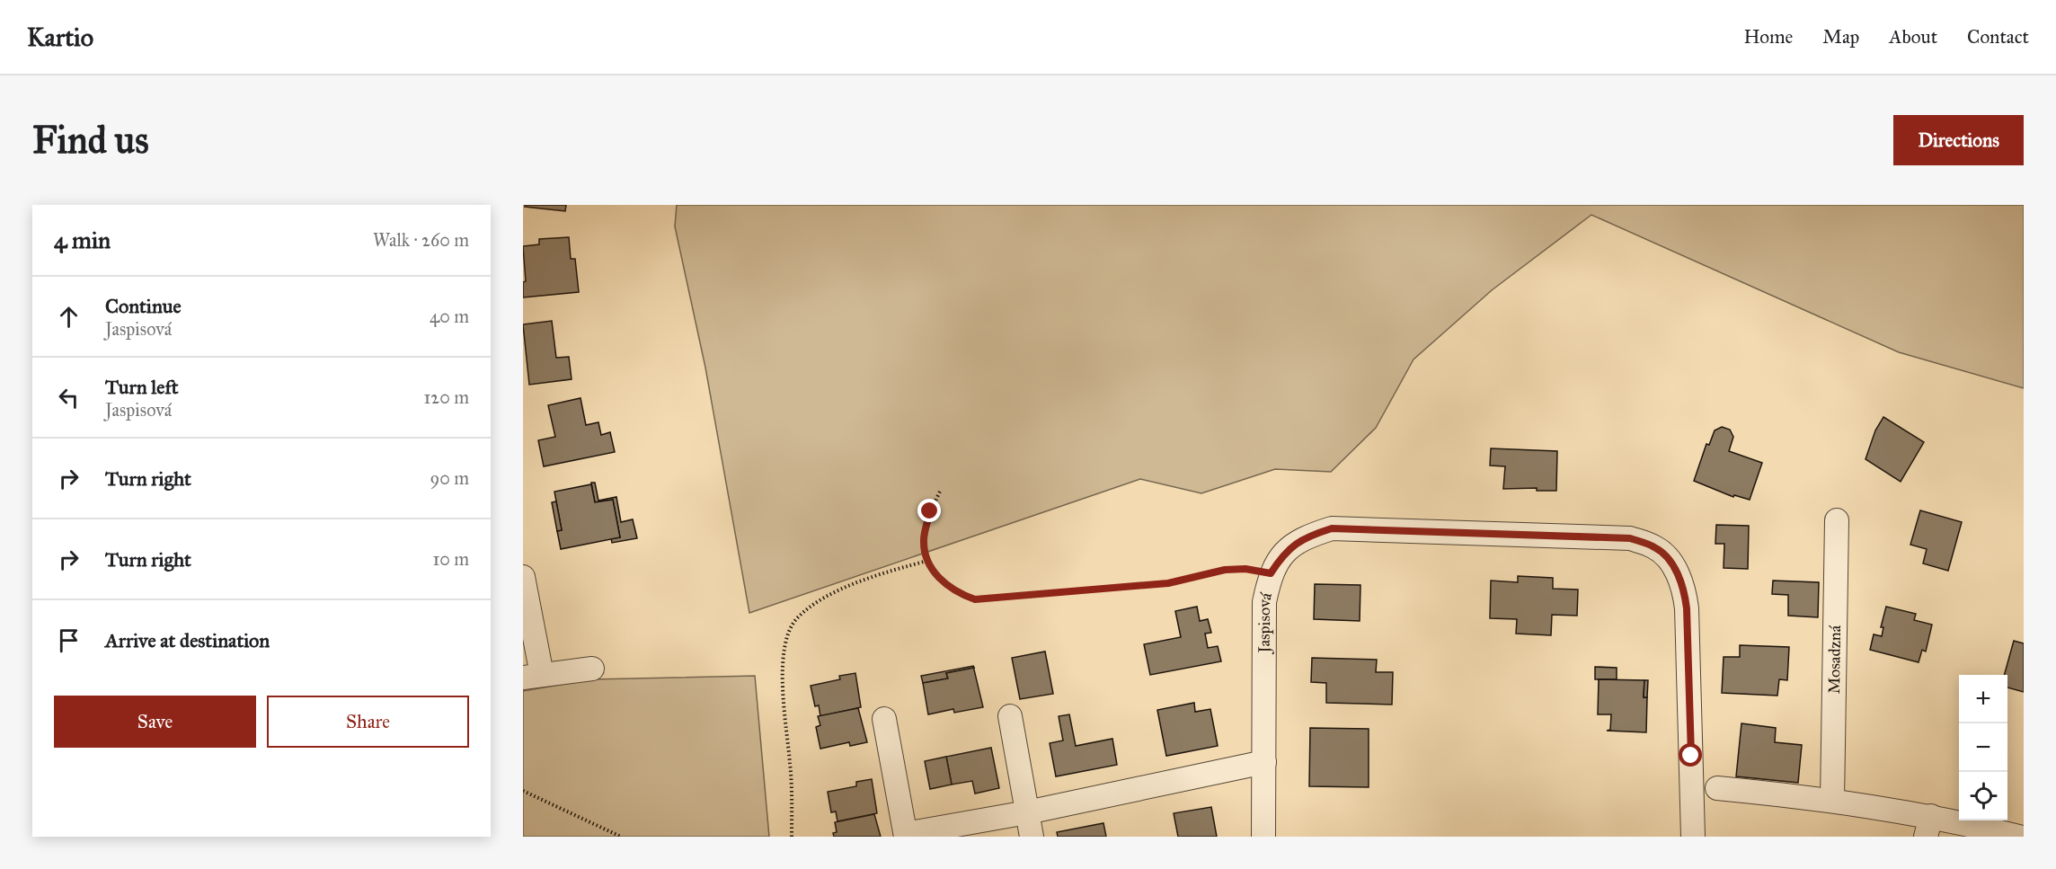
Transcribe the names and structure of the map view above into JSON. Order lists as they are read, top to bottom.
{
  "streets": {
    "street": ["Jaspisová", "Mosadzná"]
  },
  "page": {
    "header": "Kartio",
    "nav": [
      "Home",
      "Map",
      "About",
      "Contact"
    ],
    "buttons": [
      "Directions",
      ["Save", "Share"]
    ],
    "title": "Find us",
    "heading": ["4 min", "Walk · 260 m"],
    "list": [
      ["Continue", "Jaspisová", "40 m"],
      ["Turn left", "Jaspisová", "120 m"],
      ["Turn right", "90 m"],
      ["Turn right", "10 m"],
      "Arrive at destination"
    ],
    "map_buttons": ["+", "−"]
  }
}
